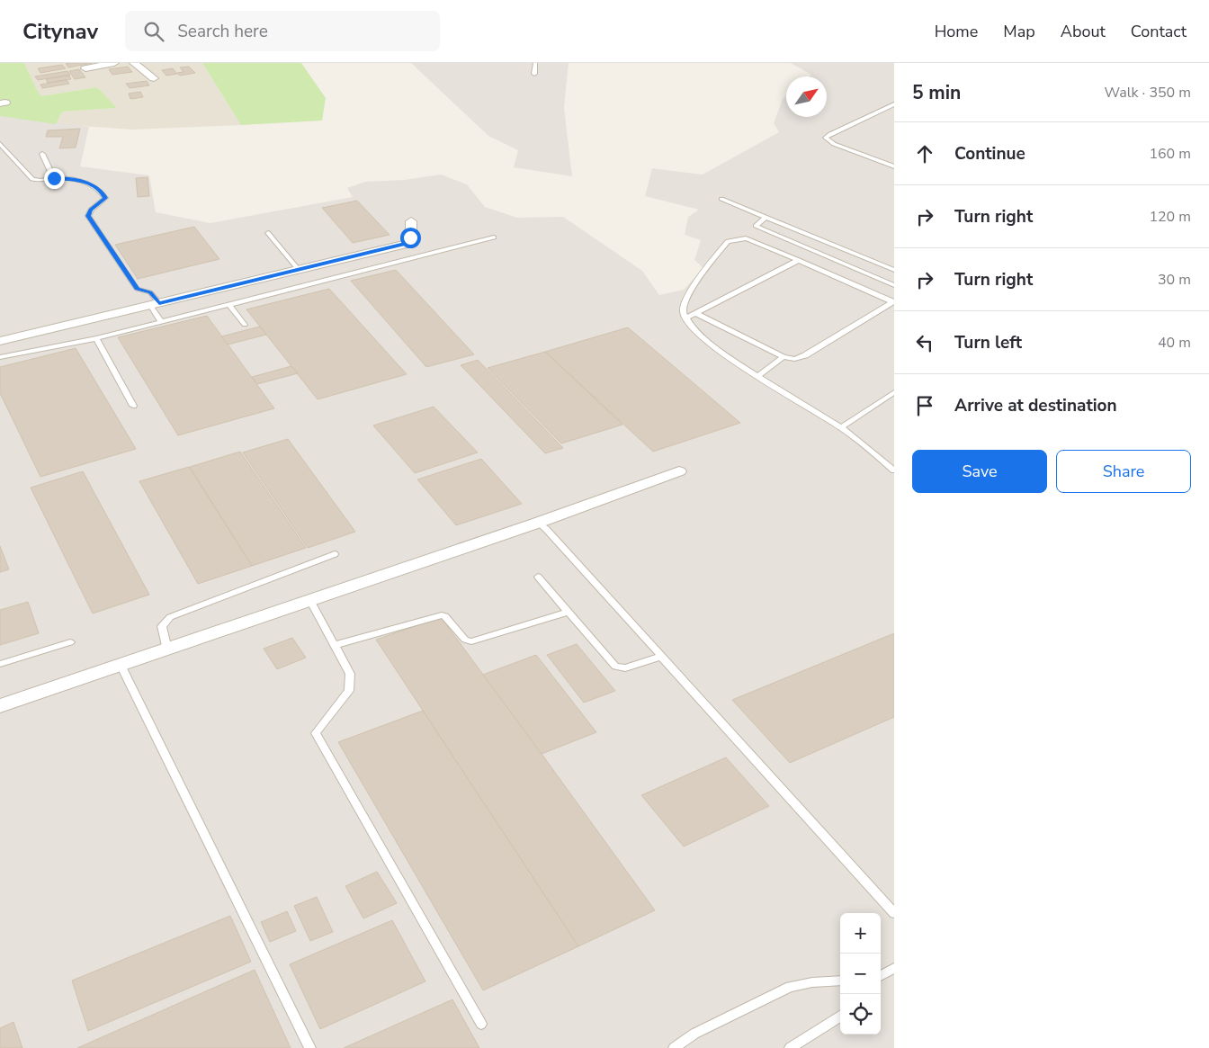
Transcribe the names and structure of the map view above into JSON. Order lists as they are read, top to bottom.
{
  "north": "top right",
  "page": {
    "header": "Citynav",
    "search": "Search here",
    "nav": [
      "Home",
      "Map",
      "About",
      "Contact"
    ],
    "heading": ["5 min", "Walk · 350 m"],
    "list": [
      ["Continue", "160 m"],
      ["Turn right", "120 m"],
      ["Turn right", "30 m"],
      ["Turn left", "40 m"],
      "Arrive at destination"
    ],
    "buttons": ["Save", "Share"],
    "map_buttons": ["+", "−"]
  }
}
